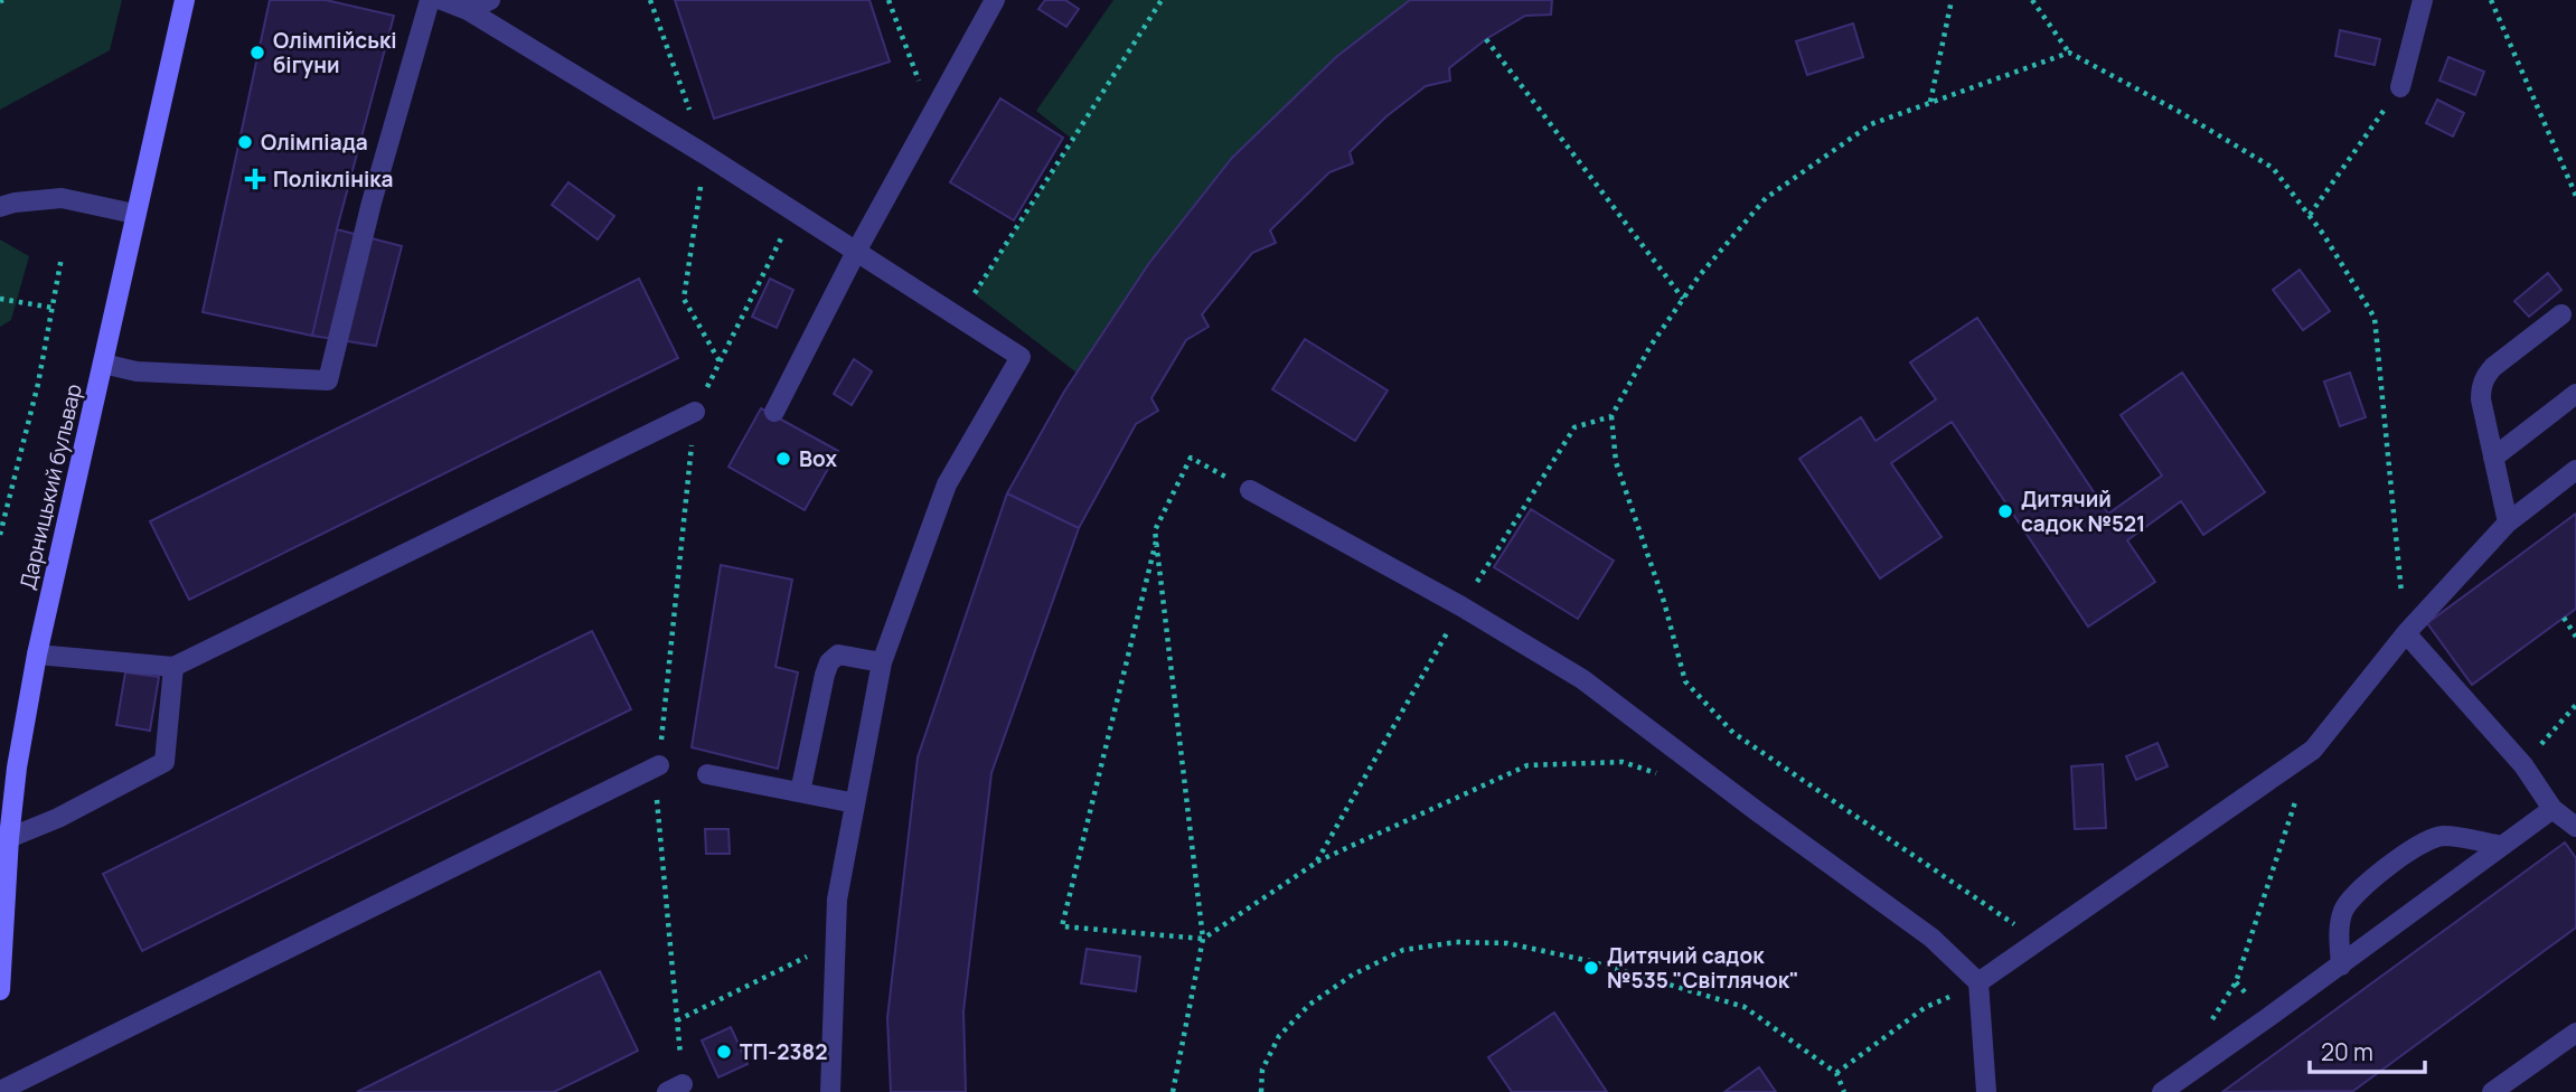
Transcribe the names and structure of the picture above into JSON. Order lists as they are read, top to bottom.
{
  "streets": {
    "street": ["Дарницький бульвар"]
  },
  "places": {
    "other": [
      "Олімпійські бігуни",
      "Олімпіада",
      "Box",
      "Дитячий садок №521",
      "Дитячий садок №535 \"Світлячок\"",
      "ТП-2382"
    ],
    "health": ["Поліклініка"]
  },
  "scale_bar": "20 m"
}
